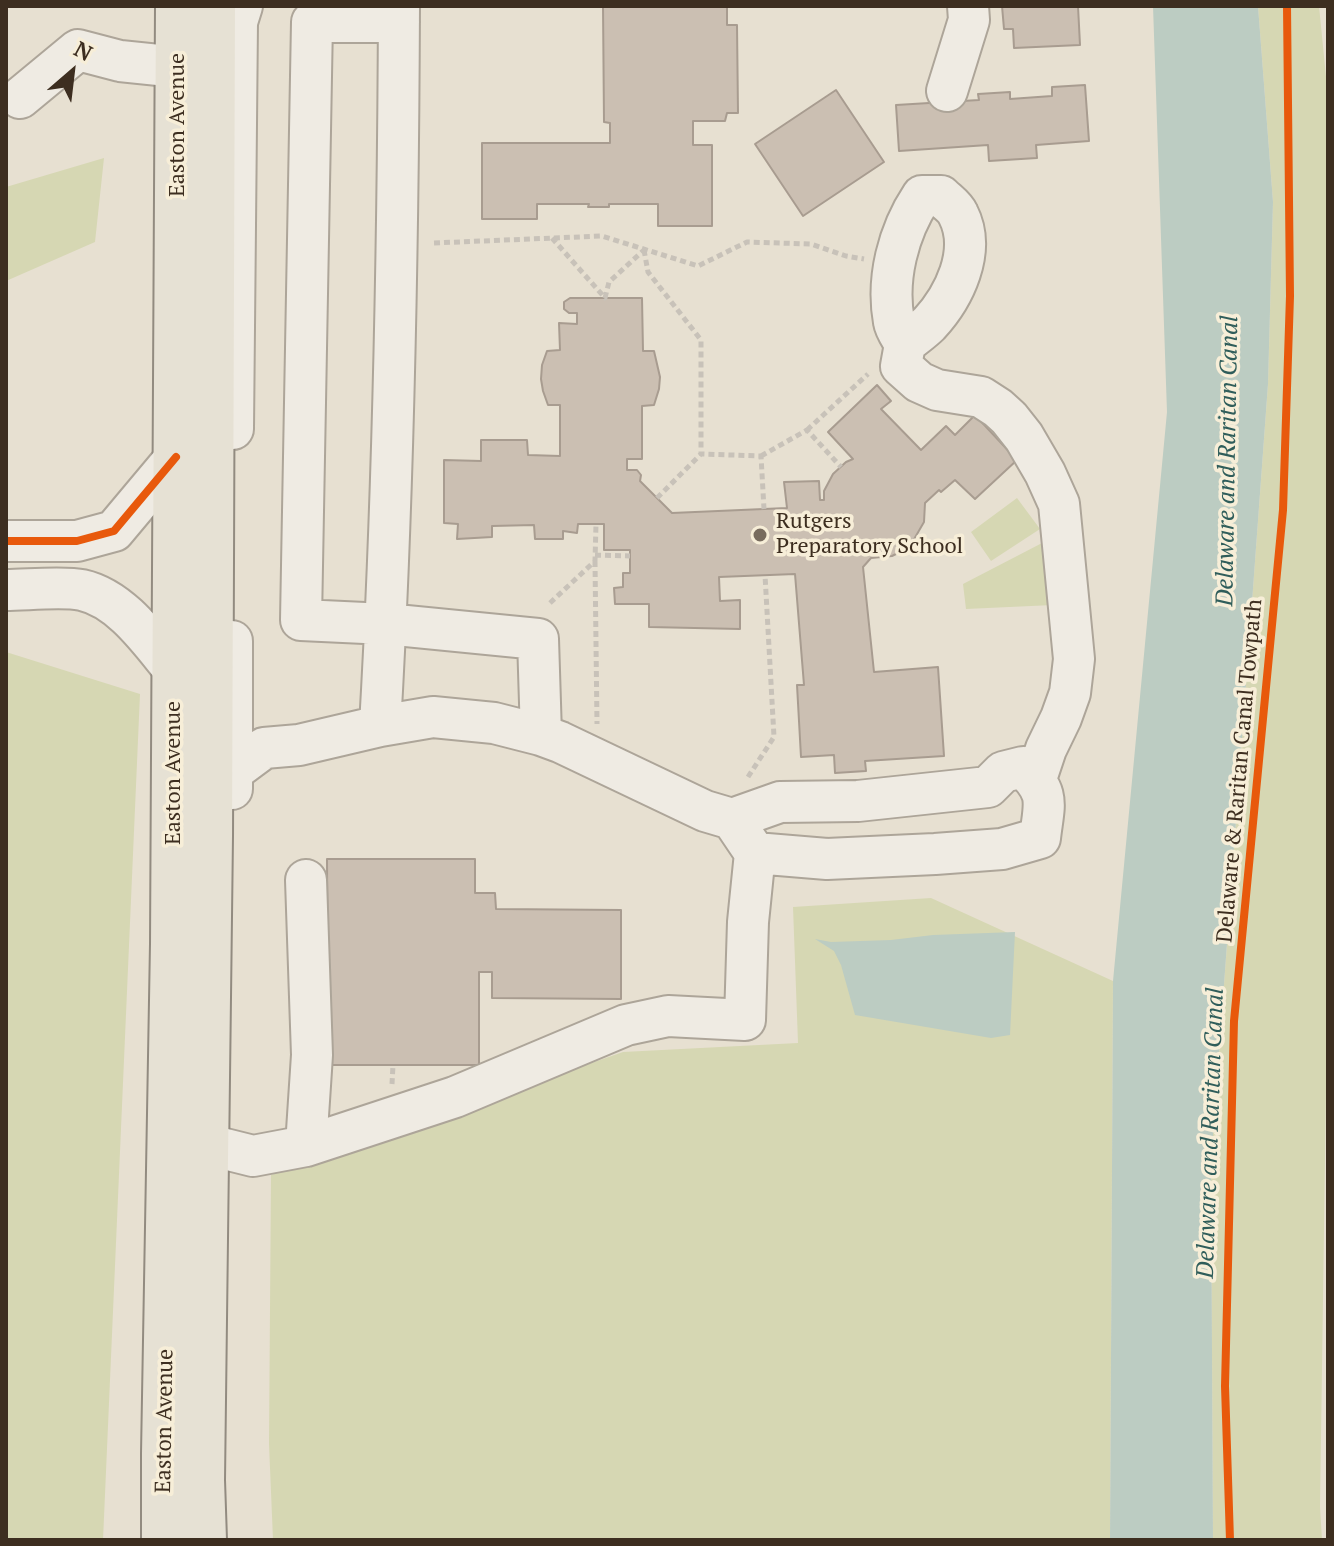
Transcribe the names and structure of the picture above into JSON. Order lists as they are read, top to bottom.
{
  "streets": {
    "main road": ["Easton Avenue"],
    "cycle path": ["Delaware & Raritan Canal Towpath"]
  },
  "water": ["Delaware and Raritan Canal"],
  "places": ["Rutgers Preparatory School"],
  "north": "top right"
}
